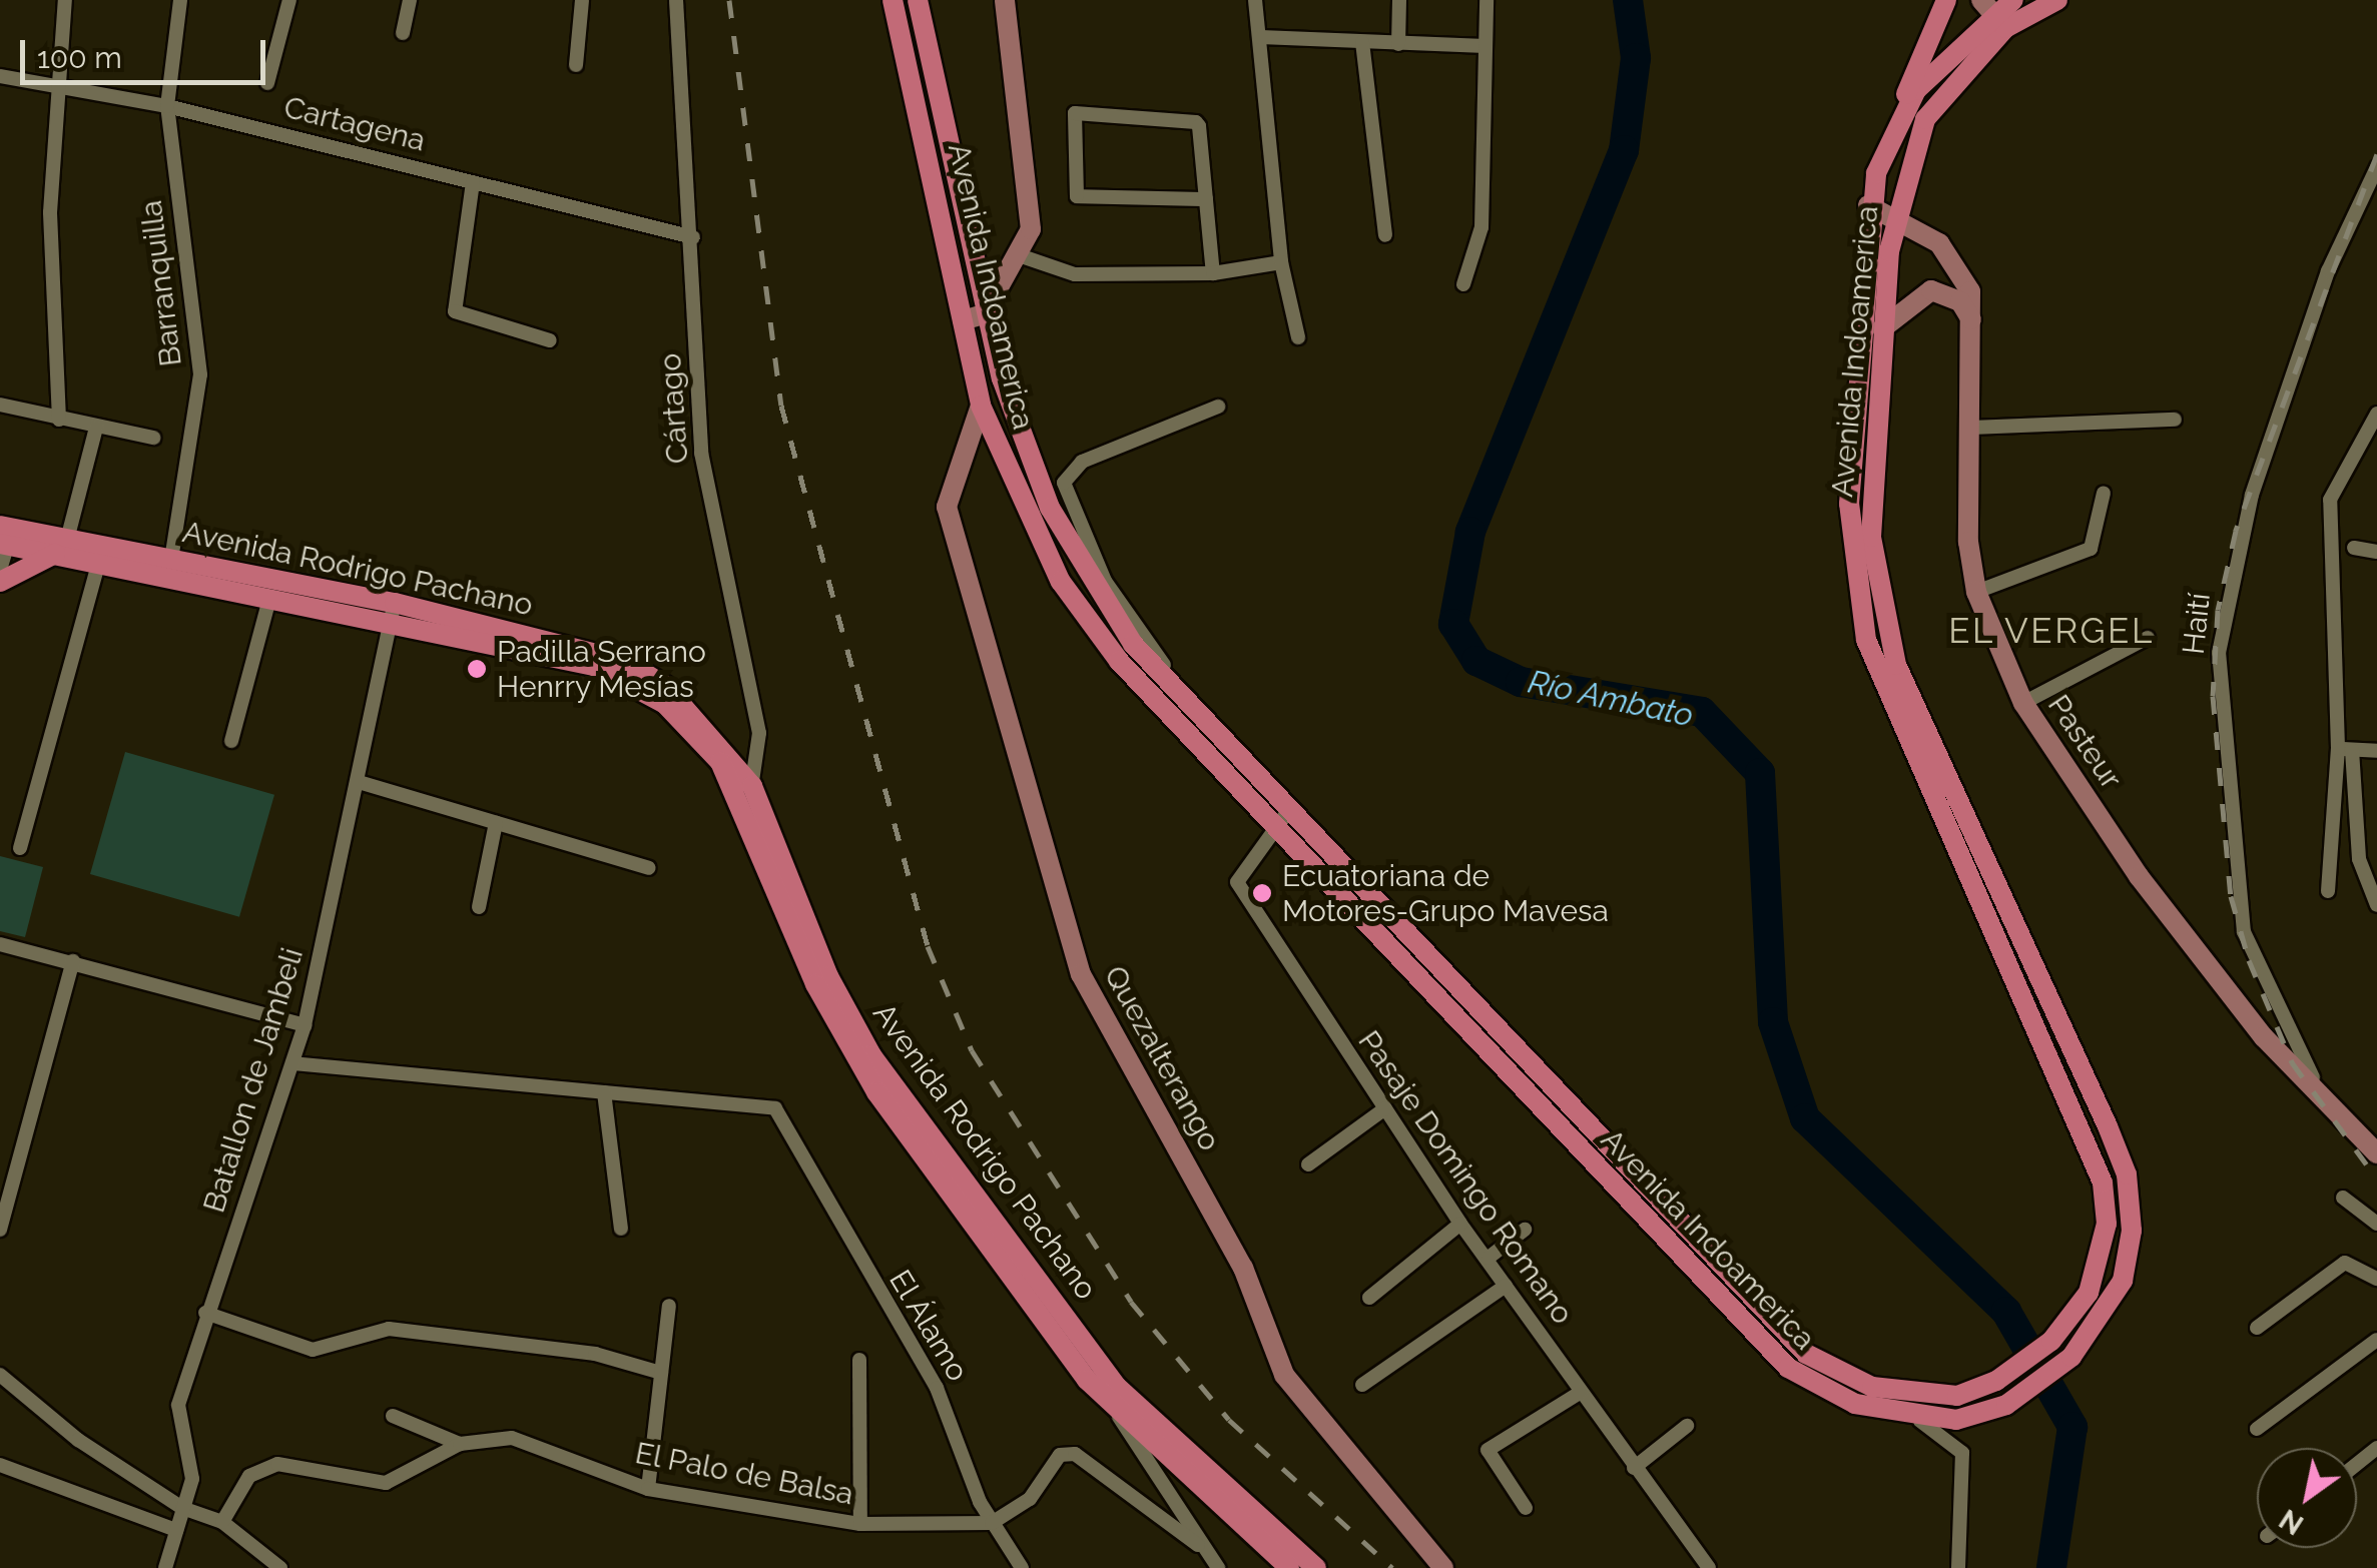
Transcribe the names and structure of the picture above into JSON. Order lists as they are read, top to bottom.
{
  "streets": {
    "main road": ["Avenida Indoamerica", "Avenida Rodrigo Pachano"],
    "street": [
      "Cartagena",
      "Barranquilla",
      "Cártago",
      "Haití",
      "Pasteur",
      "Quezalterango",
      "Batallon de Jambeli",
      "Pasaje Domingo Romano",
      "El Álamo",
      "El Palo de Balsa"
    ]
  },
  "crossings": [
    ["Cartagena", "Barranquilla"],
    ["Cartagena", "Cártago"],
    ["Barranquilla", "Avenida Rodrigo Pachano"],
    ["Avenida Indoamerica", "Pasteur"],
    ["Avenida Indoamerica", "Quezalterango"],
    ["Avenida Indoamerica", "Pasaje Domingo Romano"],
    ["Cártago", "Avenida Rodrigo Pachano"],
    ["Avenida Rodrigo Pachano", "Batallon de Jambeli"],
    ["Haití", "Pasteur"],
    ["El Álamo", "El Palo de Balsa"]
  ],
  "districts": ["EL VERGEL"],
  "water": ["Río Ambato"],
  "places": ["Padilla Serrano Henrry Mesías", "Ecuatoriana de Motores-Grupo Mavesa"],
  "scale_bar": "100 m",
  "north": "bottom left"
}
